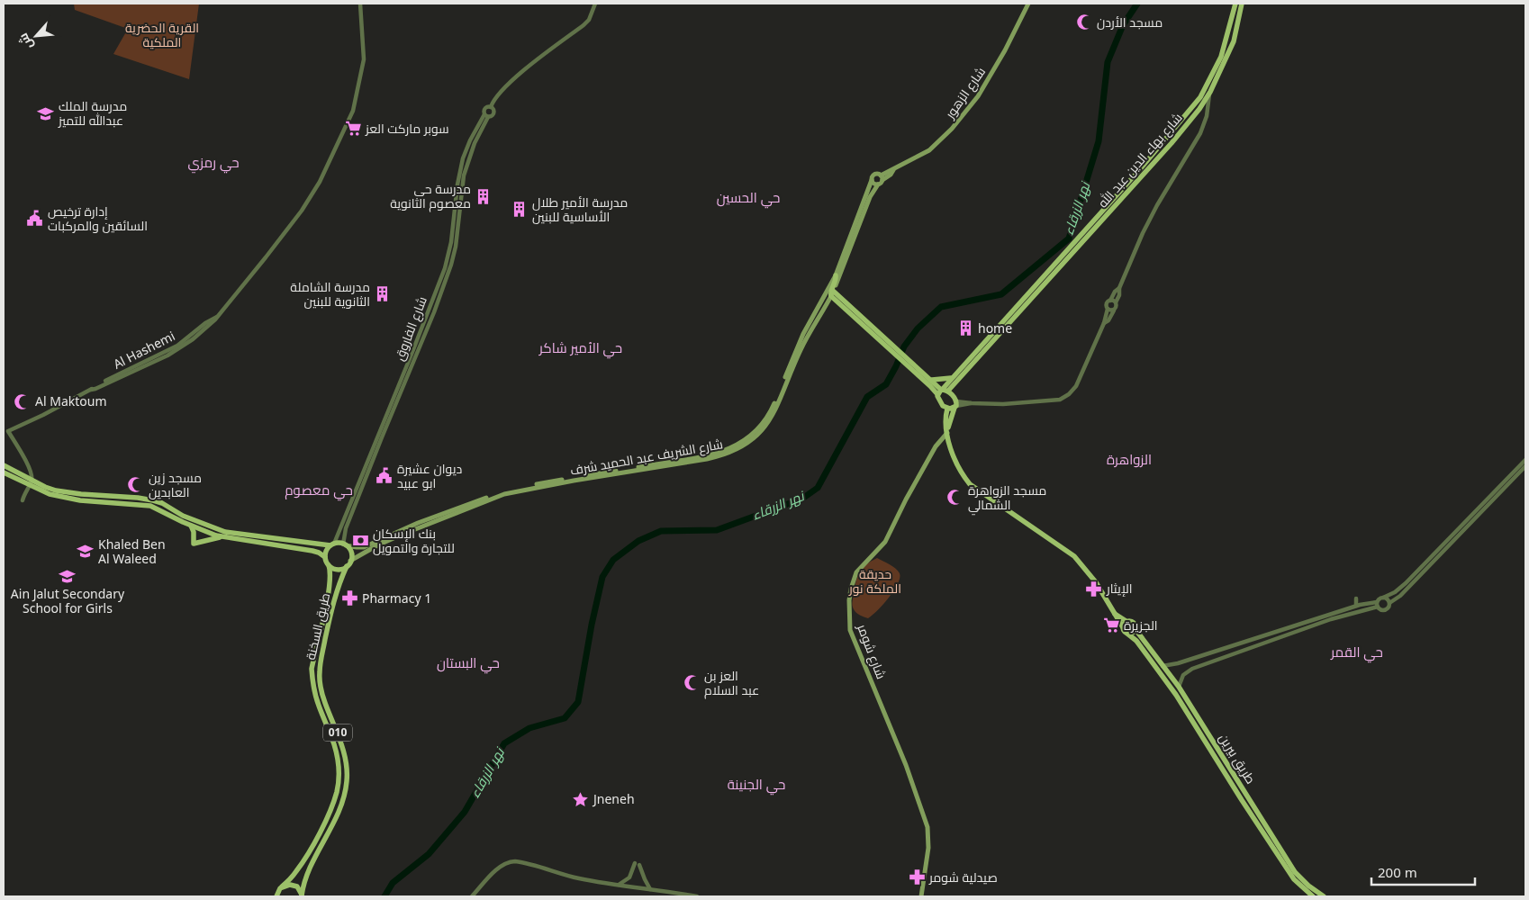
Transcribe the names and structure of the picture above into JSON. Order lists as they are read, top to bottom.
{
  "streets": {
    "main road": [
      "شارع الزهور",
      "شارع بهاء الدين عبد الله",
      "شارع الشريف عبد الحميد شرف",
      "طريق السخنة",
      "شارع شومر",
      "010",
      "طريق بيرين"
    ],
    "street": ["شارع الفاروق", "Al Hashemi"]
  },
  "crossings": [
    ["شارع الزهور", "شارع الشريف عبد الحميد شرف"],
    ["شارع الفاروق", "شارع الشريف عبد الحميد شرف"],
    ["شارع الفاروق", "طريق السخنة"],
    ["شارع الشريف عبد الحميد شرف", "طريق السخنة"],
    ["طريق السخنة", "010"]
  ],
  "districts": [
    "حي رمزي",
    "حي الحسين",
    "حي الأمير شاكر",
    "الزواهرة",
    "حي معصوم",
    "حي القمر",
    "حي البستان",
    "حي الجنينة"
  ],
  "water": ["نهر الزرقاء"],
  "parks": ["القرية الحضرية الملكية", "حديقة الملكة نور"],
  "places": {
    "mosque": [
      "مسجد الأردن",
      "Al Maktoum",
      "مسجد زين العابدين",
      "مسجد الزواهرة الشمالي",
      "العز بن عبد السلام"
    ],
    "school or university": ["مدرسة الملك عبدالله للتميز", "Khaled Ben Al Waleed", "Ain Jalut Secondary School for Girls"],
    "supermarket": ["سوبر ماركت العز", "الجزيرة"],
    "building": [
      "مدرسة حي معصوم الثانوية",
      "مدرسة الأمير طلال الأساسية للبنين",
      "مدرسة الشاملة الثانوية للبنين",
      "home"
    ],
    "public building": ["إدارة ترخيص السائقين والمركبات", "ديوان عشيرة ابو عبيد"],
    "bank": ["بنك الإسكان للتجارة والتمويل"],
    "pharmacy": ["الإيثار", "Pharmacy 1", "صيدلية شومر"],
    "place": ["Jneneh"]
  },
  "scale_bar": "200 m",
  "north": "bottom left"
}
